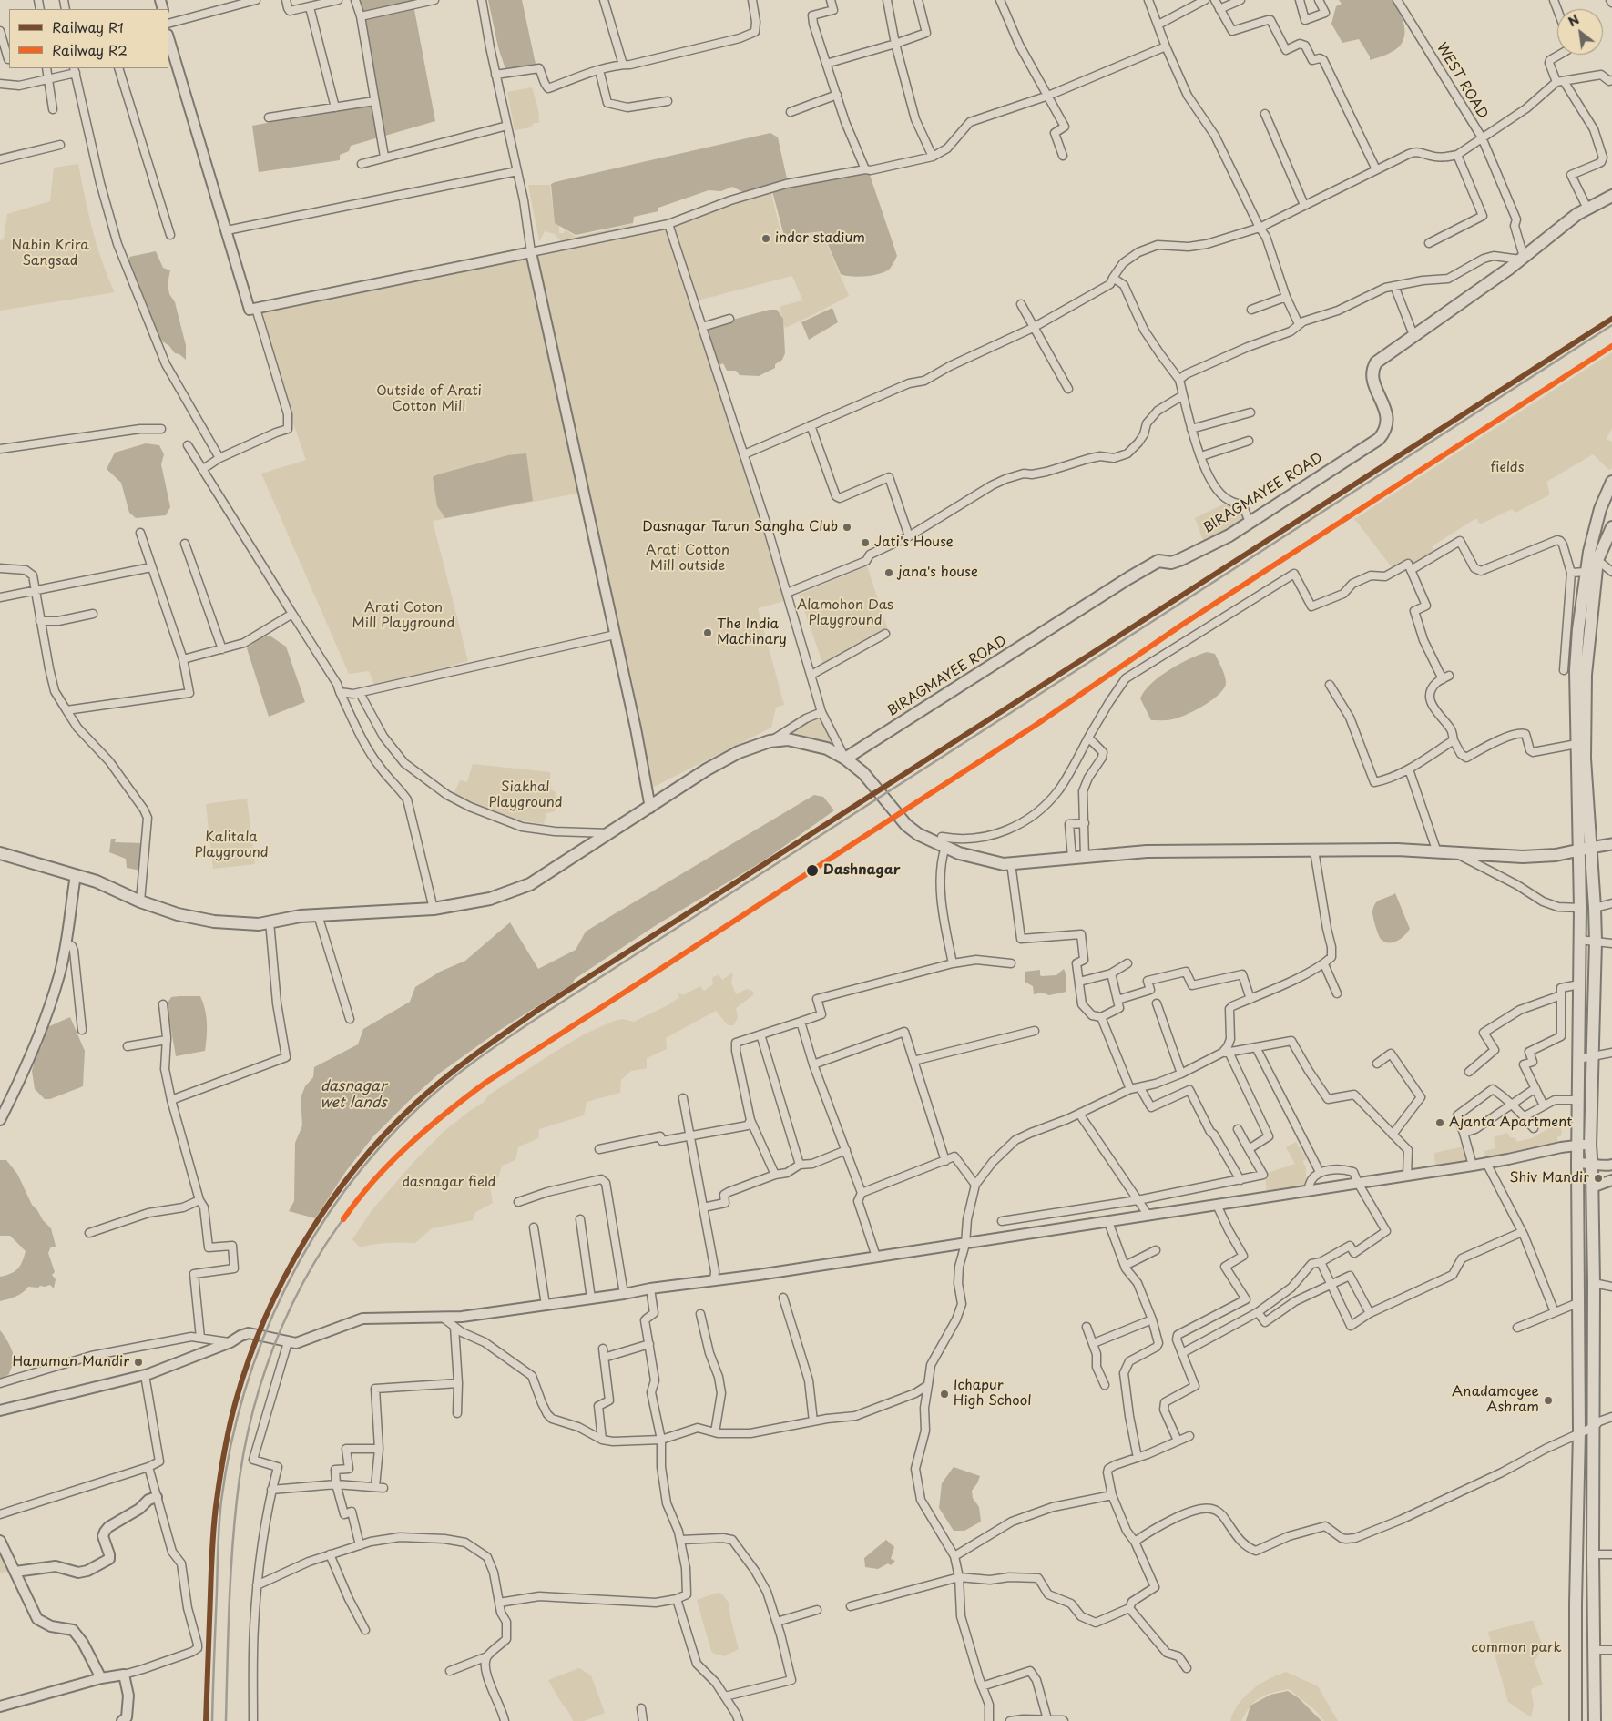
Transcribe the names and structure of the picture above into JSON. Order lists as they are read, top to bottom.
{
  "streets": {
    "main road": ["BIRAGMAYEE ROAD"],
    "street": ["WEST ROAD"]
  },
  "water": ["dasnagar wet lands"],
  "parks": [
    "Nabin Krira Sangsad",
    "Outside of Arati Cotton Mill",
    "fields",
    "Arati Cotton Mill outside",
    "Alamohon Das Playground",
    "Arati Coton Mill Playground",
    "Siakhal Playground",
    "Kalitala Playground",
    "dasnagar field",
    "common park"
  ],
  "places": [
    "indor stadium",
    "Dasnagar Tarun Sangha Club",
    "Jati's House",
    "jana's house",
    "The India Machinary",
    "Dashnagar",
    "Ajanta Apartment",
    "Shiv Mandir",
    "Hanuman Mandir",
    "Ichapur High School",
    "Anadamoyee Ashram"
  ],
  "lines": ["rail line R1", "rail line R2"],
  "legend": ["Railway R1", "Railway R2"],
  "north": "top left"
}
